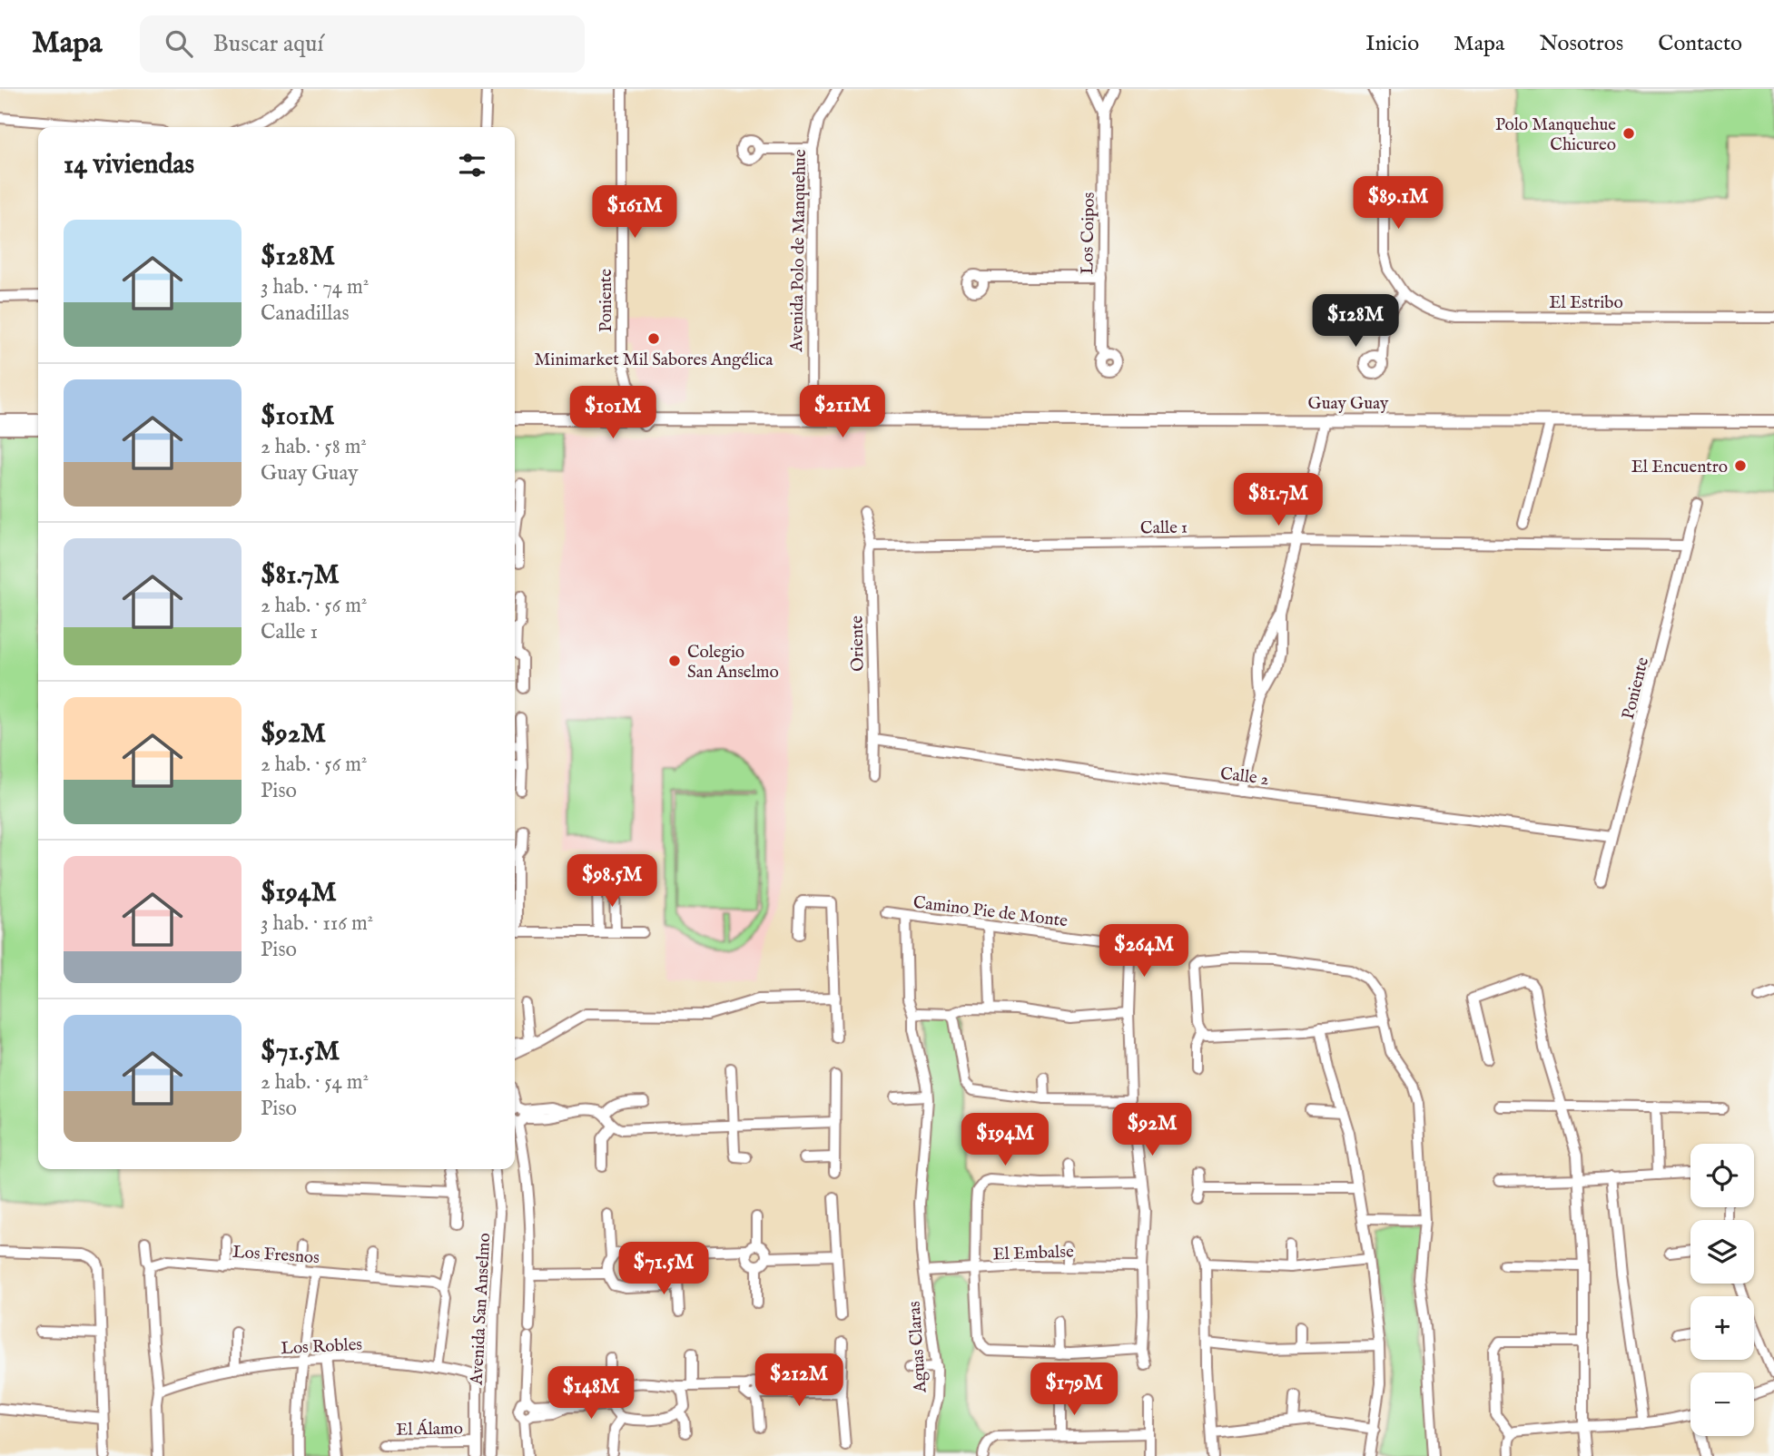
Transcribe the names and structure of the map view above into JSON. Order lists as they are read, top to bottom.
{
  "streets": {
    "street": [
      "Los Coipos",
      "Avenida Polo de Manquehue",
      "Poniente",
      "El Estribo",
      "Guay Guay",
      "Calle 1",
      "Oriente",
      "Calle 2",
      "Camino Pie de Monte",
      "El Embalse",
      "Los Fresnos",
      "Avenida San Anselmo",
      "Los Robles",
      "Aguas Claras",
      "El Álamo"
    ]
  },
  "crossings": [
    ["Avenida Polo de Manquehue", "Guay Guay"],
    ["Poniente", "Guay Guay"],
    ["Poniente", "Calle 1"],
    ["Poniente", "Calle 2"],
    ["Calle 1", "Oriente"],
    ["Oriente", "Calle 2"],
    ["Camino Pie de Monte", "Aguas Claras"],
    ["El Embalse", "Aguas Claras"],
    ["Los Robles", "El Álamo"]
  ],
  "places": [
    "Polo Manquehue Chicureo",
    "Minimarket Mil Sabores Angélica",
    "El Encuentro",
    "Colegio San Anselmo"
  ],
  "page": {
    "header": "Mapa",
    "search": "Buscar aquí",
    "nav": [
      "Inicio",
      "Mapa",
      "Nosotros",
      "Contacto"
    ],
    "heading": "14 viviendas",
    "price": [
      "$89.1M",
      "$161M",
      "$128M",
      "$211M",
      "$101M",
      "$81.7M",
      "$98.5M",
      "$264M",
      "$92M",
      "$194M",
      "$71.5M",
      "$212M",
      "$179M",
      "$148M"
    ],
    "list": [
      {
        "name": "$128M",
        "note": "3 hab. · 74 m² · Canadillas"
      },
      {
        "name": "$101M",
        "note": "2 hab. · 58 m² · Guay Guay"
      },
      {
        "name": "$81.7M",
        "note": "2 hab. · 56 m² · Calle 1"
      },
      {
        "name": "$92M",
        "note": "2 hab. · 56 m² · Piso"
      },
      {
        "name": "$194M",
        "note": "3 hab. · 116 m² · Piso"
      },
      {
        "name": "$71.5M",
        "note": "2 hab. · 54 m² · Piso"
      }
    ],
    "map_buttons": ["+", "−"]
  }
}
